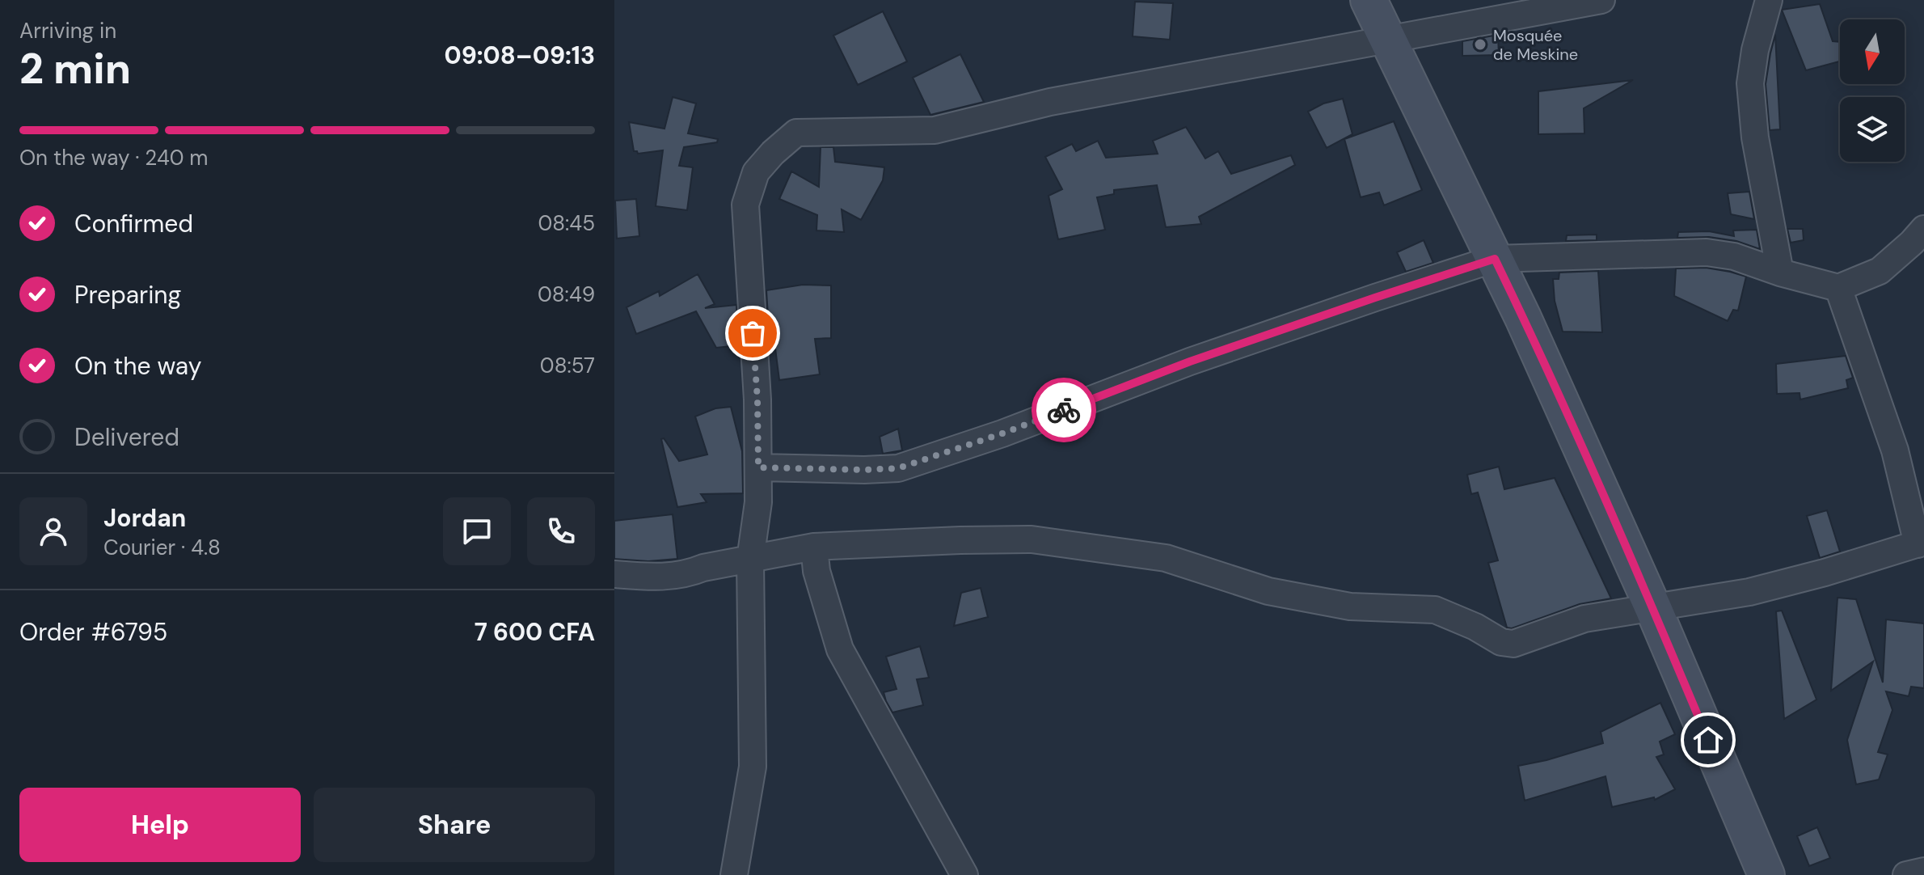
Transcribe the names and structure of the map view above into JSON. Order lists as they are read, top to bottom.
{
  "places": ["Mosquée de Meskine"],
  "north": "bottom",
  "page": {
    "heading": ["2 min", "Arriving in", "09:08–09:13"],
    "panel": [
      "Jordan",
      "Courier · 4.8",
      "Order #6795",
      "7 600 CFA"
    ],
    "bar": "On the way · 240 m",
    "list": [
      ["Confirmed", "08:45"],
      ["Preparing", "08:49"],
      ["On the way", "08:57"],
      "Delivered"
    ],
    "buttons": ["Help", "Share"]
  }
}
